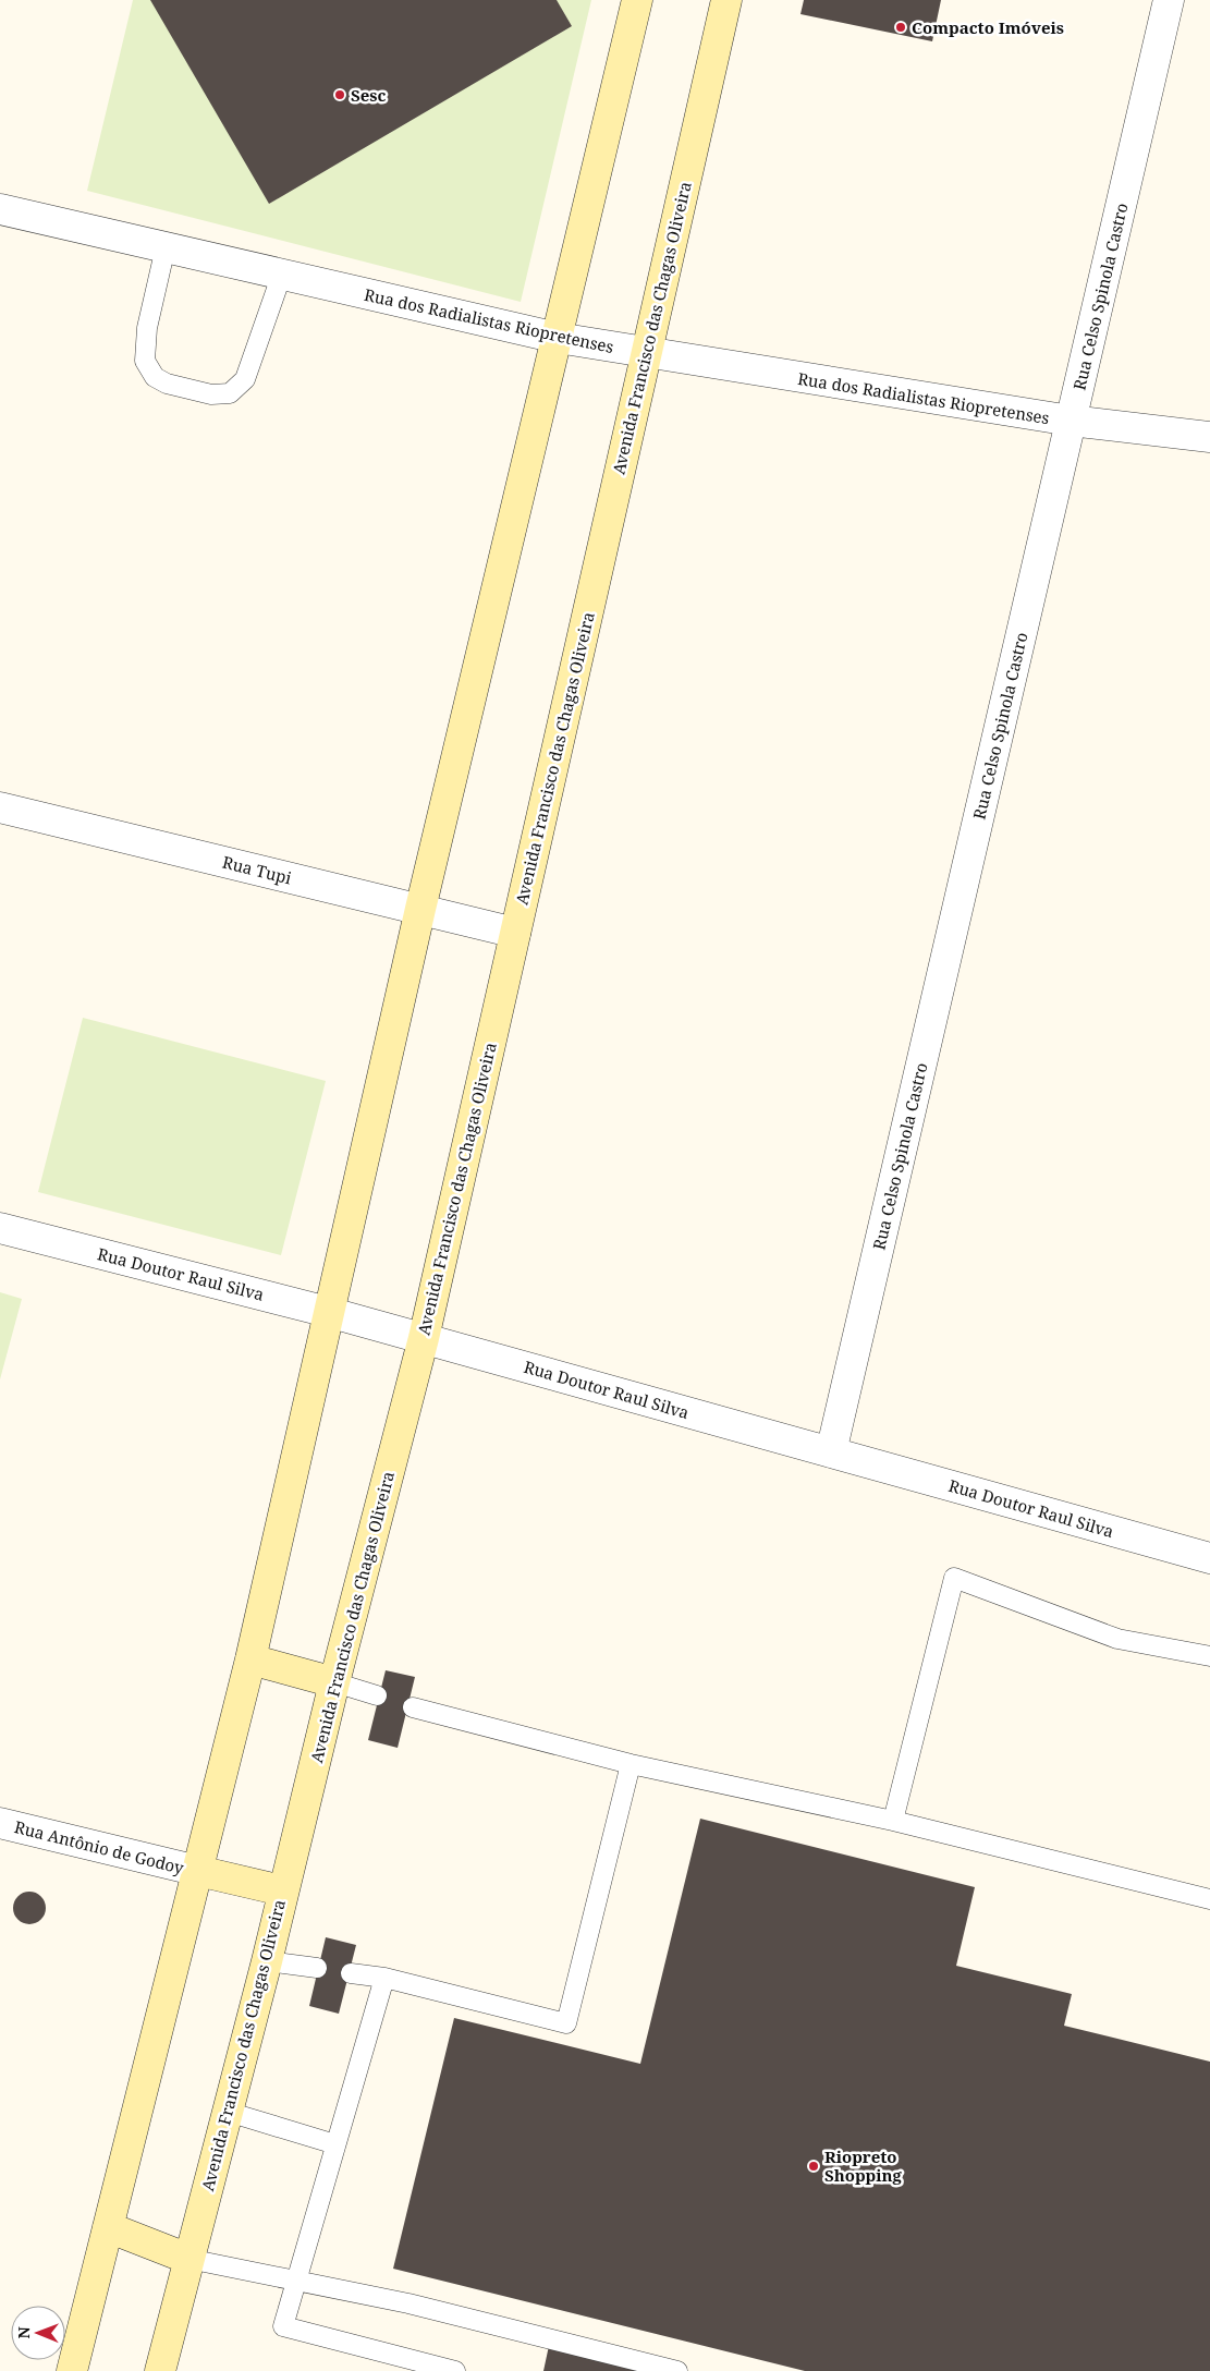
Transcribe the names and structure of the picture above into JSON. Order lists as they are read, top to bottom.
{
  "streets": {
    "main road": ["Avenida Francisco das Chagas Oliveira"],
    "street": [
      "Rua Celso Spinola Castro",
      "Rua dos Radialistas Riopretenses",
      "Rua Tupi",
      "Rua Doutor Raul Silva",
      "Rua Antônio de Godoy"
    ]
  },
  "crossings": [
    ["Rua Celso Spinola Castro", "Rua dos Radialistas Riopretenses"],
    ["Rua Celso Spinola Castro", "Rua Doutor Raul Silva"],
    ["Rua dos Radialistas Riopretenses", "Avenida Francisco das Chagas Oliveira"],
    ["Avenida Francisco das Chagas Oliveira", "Rua Tupi"],
    ["Avenida Francisco das Chagas Oliveira", "Rua Doutor Raul Silva"]
  ],
  "places": ["Compacto Imóveis", "Sesc", "Riopreto Shopping"],
  "north": "left"
}
